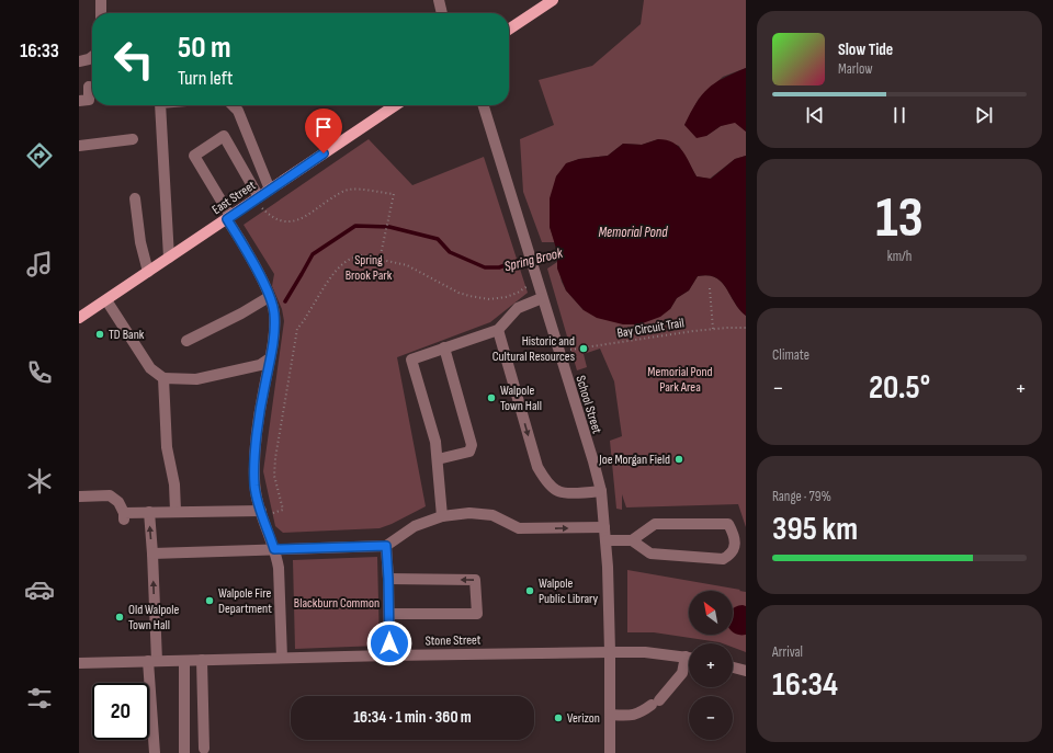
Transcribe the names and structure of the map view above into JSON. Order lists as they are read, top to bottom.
{
  "streets": {
    "main road": ["East Street"],
    "street": ["School Street", "Stone Street"],
    "path": ["Bay Circuit Trail"]
  },
  "crossings": [
    ["Bay Circuit Trail", "School Street"],
    ["School Street", "Stone Street"]
  ],
  "water": ["Memorial Pond", "Spring Brook"],
  "parks": ["Spring Brook Park", "Memorial Pond Park Area", "Blackburn Common"],
  "places": [
    "TD Bank",
    "Historic and Cultural Resources",
    "Walpole Town Hall",
    "Joe Morgan Field",
    "Walpole Public Library",
    "Walpole Fire Department",
    "Old Walpole Town Hall",
    "Verizon"
  ],
  "north": "top left",
  "page": {
    "tabs": "16:33",
    "turn": ["50 m", "Turn left"],
    "song": ["Slow Tide", "Marlow"],
    "tile": [
      ["13", "km/h"],
      "Climate",
      ["Range · 79%", "395 km"],
      ["Arrival", "16:34"]
    ],
    "heat": ["−", "20.5°", "+"],
    "map_buttons": ["+", "−"],
    "limit": "20",
    "trip": "16:34 · 1 min · 360 m"
  }
}
